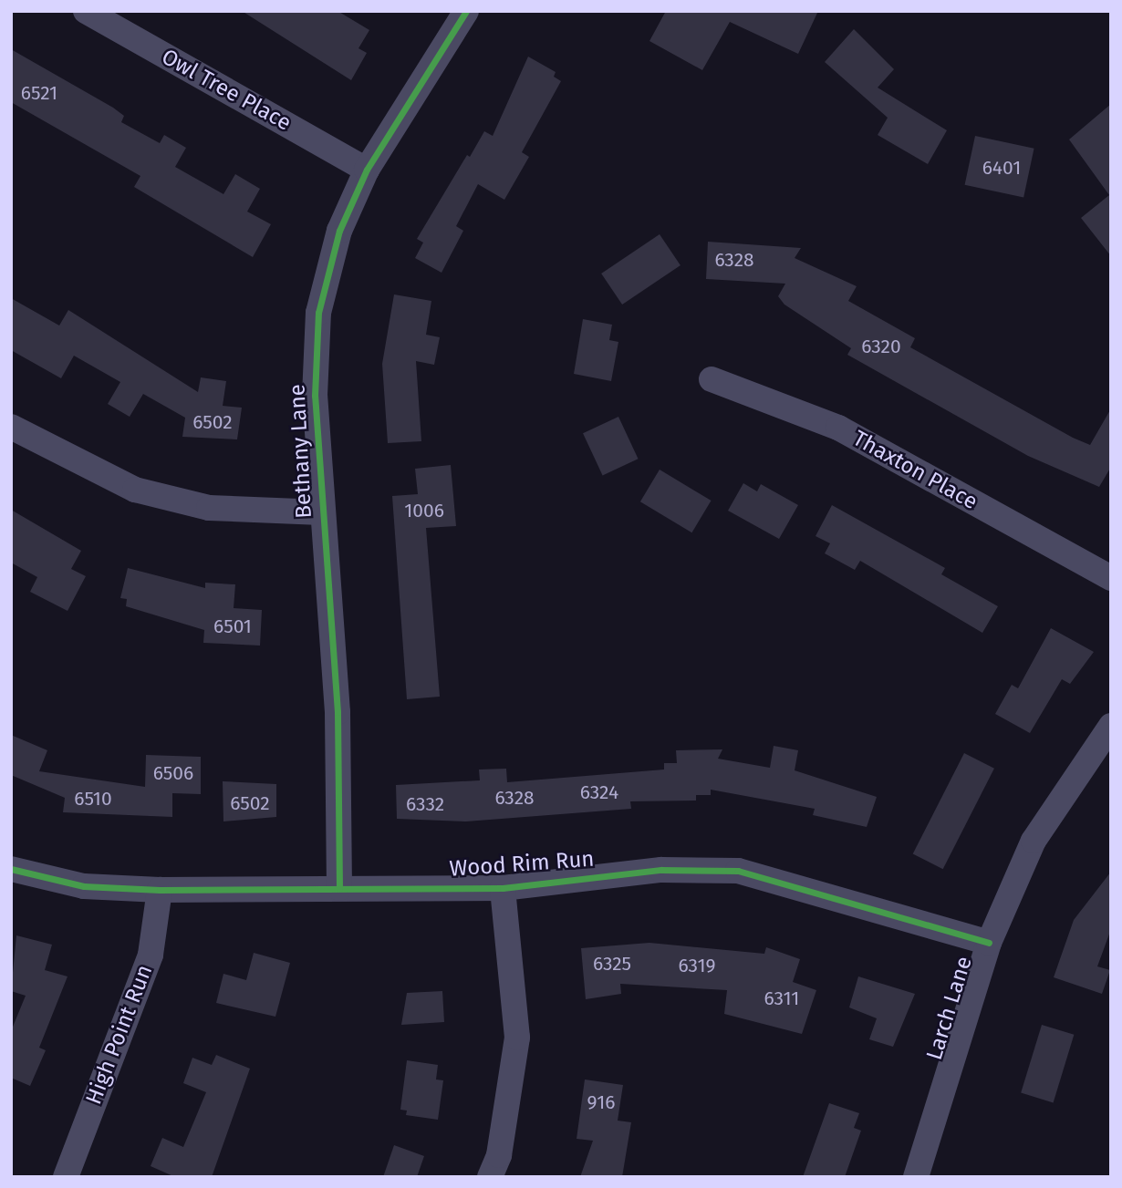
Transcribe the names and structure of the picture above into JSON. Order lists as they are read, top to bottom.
{
  "streets": {
    "street": [
      "Owl Tree Place",
      "Bethany Lane",
      "Thaxton Place",
      "Wood Rim Run",
      "Larch Lane",
      "High Point Run"
    ]
  },
  "crossings": [
    ["Owl Tree Place", "Bethany Lane"],
    ["Bethany Lane", "Wood Rim Run"],
    ["Wood Rim Run", "Larch Lane"],
    ["Wood Rim Run", "High Point Run"]
  ],
  "house_numbers": [
    "6521",
    "6401",
    "6328",
    "6320",
    "6502",
    "1006",
    "6501",
    "6506",
    "6324",
    "6328",
    "6510",
    "6502",
    "6332",
    "6325",
    "6319",
    "6311",
    "916"
  ]
}
